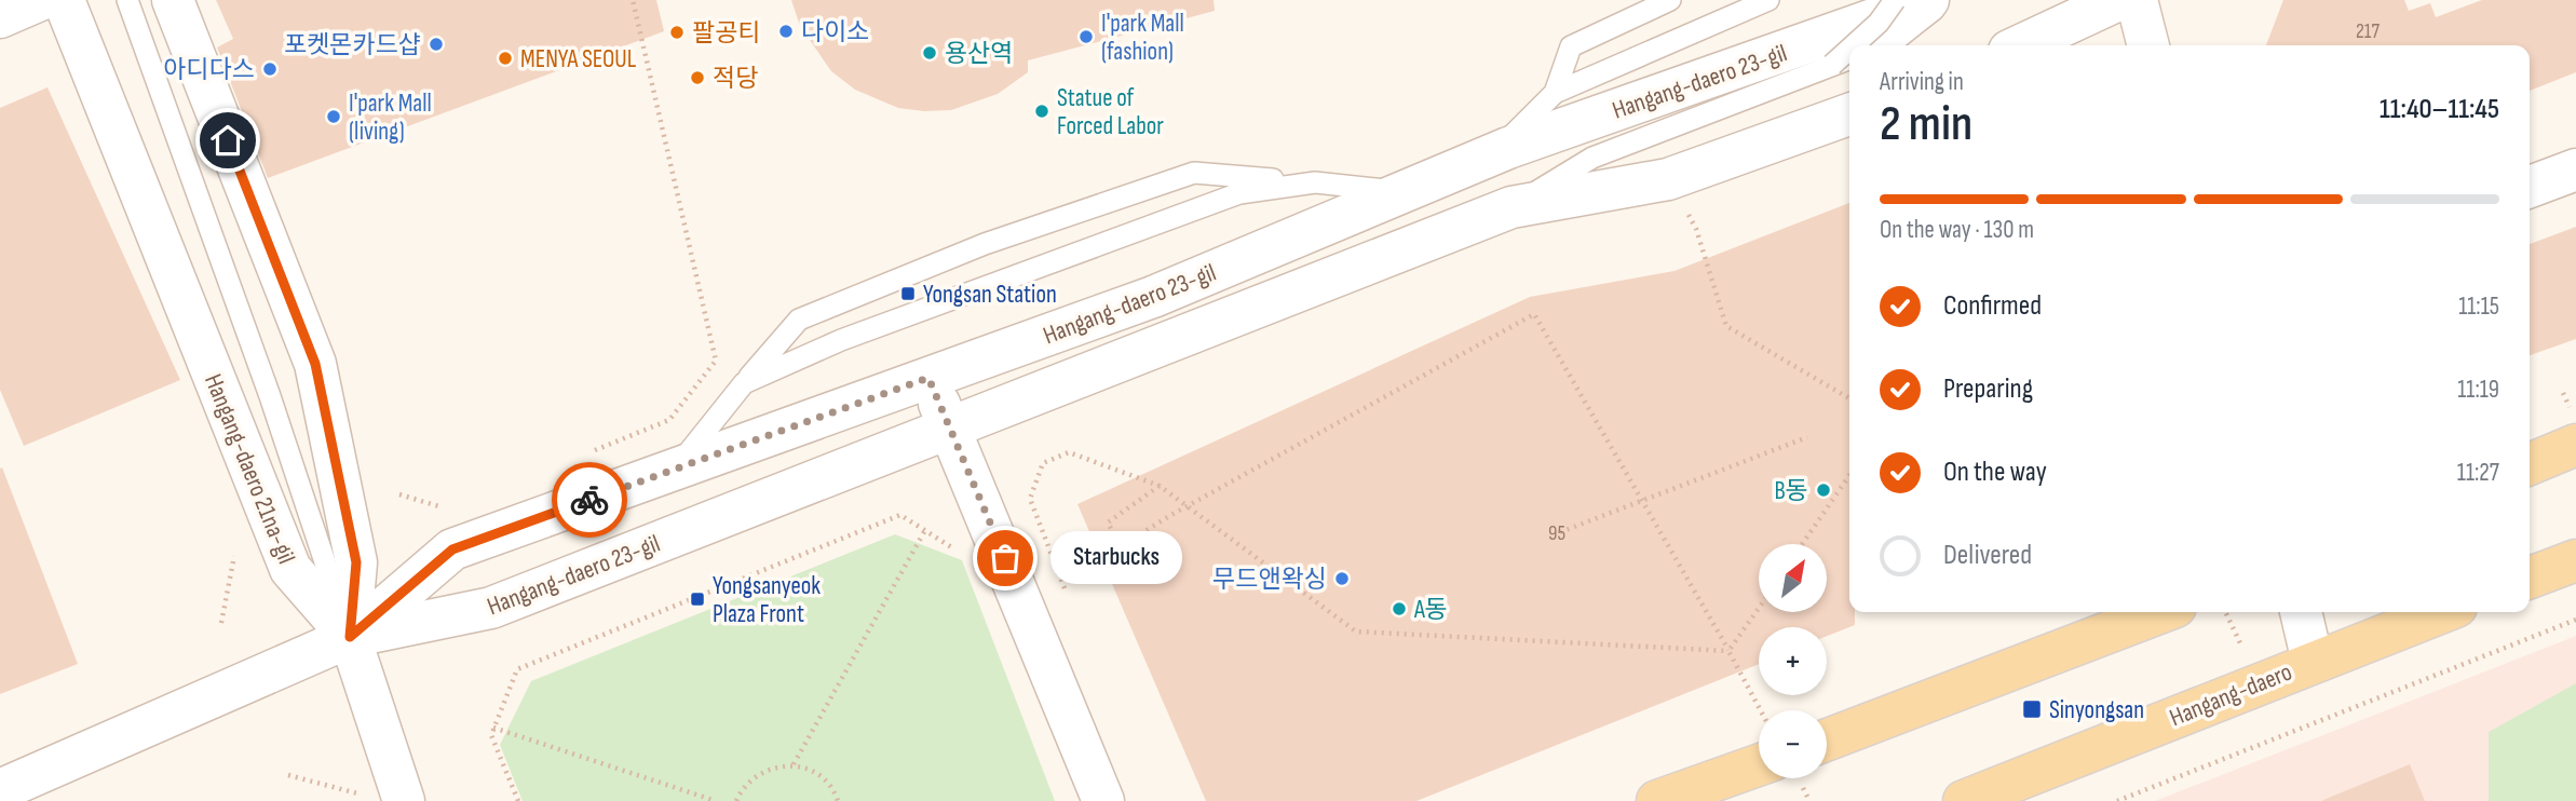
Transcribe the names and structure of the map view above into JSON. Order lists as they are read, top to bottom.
{
  "streets": {
    "main road": ["Hangang-daero"],
    "street": ["Hangang-daero 23-gil", "Hangang-daero 21na-gil"]
  },
  "crossings": [
    ["Hangang-daero 23-gil", "Hangang-daero 21na-gil"]
  ],
  "places": {
    "other": [
      "다이소",
      "팔공티",
      "I'park Mall (fashion)",
      "포켓몬카드샵",
      "용산역",
      "MENYA SEOUL",
      "아디다스",
      "적당",
      "Statue of Forced Labor",
      "I'park Mall (living)",
      "B동",
      "Starbucks",
      "무드앤왁싱",
      "A동"
    ],
    "transit": ["Yongsan Station", "Yongsanyeok Plaza Front", "Sinyongsan"]
  },
  "house_numbers": ["217", "95"],
  "north": "top right",
  "page": {
    "heading": ["2 min", "Arriving in", "11:40–11:45"],
    "bar": "On the way · 130 m",
    "list": [
      ["Confirmed", "11:15"],
      ["Preparing", "11:19"],
      ["On the way", "11:27"],
      "Delivered"
    ],
    "bubble": "Starbucks",
    "map_buttons": ["+", "−"]
  }
}
